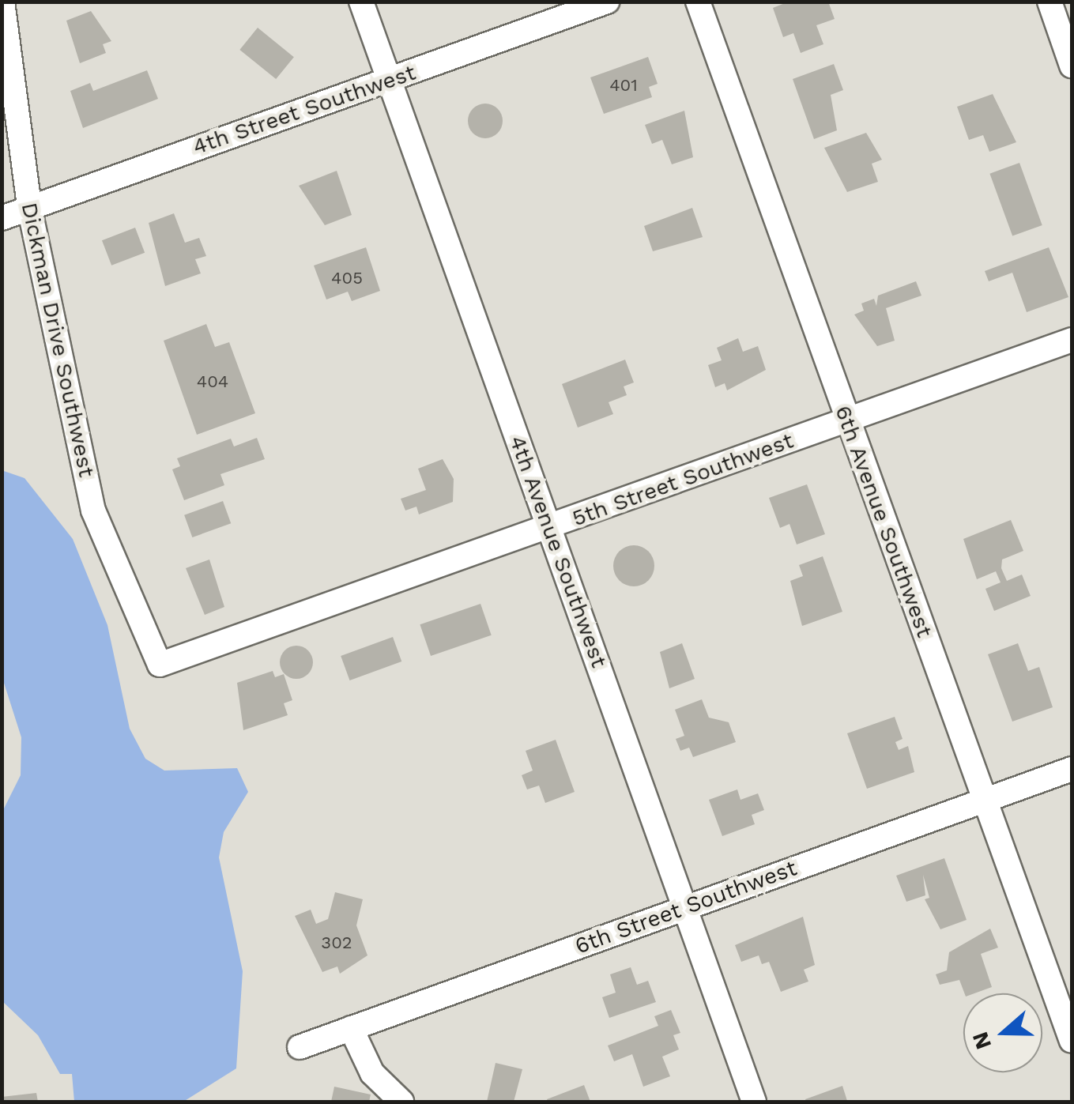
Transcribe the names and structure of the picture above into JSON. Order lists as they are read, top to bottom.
{
  "streets": {
    "street": [
      "4th Street Southwest",
      "Dickman Drive Southwest",
      "5th Street Southwest",
      "6th Avenue Southwest",
      "4th Avenue Southwest",
      "6th Street Southwest"
    ]
  },
  "crossings": [
    ["4th Street Southwest", "Dickman Drive Southwest"],
    ["4th Street Southwest", "4th Avenue Southwest"],
    ["Dickman Drive Southwest", "5th Street Southwest"],
    ["5th Street Southwest", "6th Avenue Southwest"],
    ["5th Street Southwest", "4th Avenue Southwest"],
    ["6th Avenue Southwest", "6th Street Southwest"],
    ["4th Avenue Southwest", "6th Street Southwest"]
  ],
  "house_numbers": [
    "401",
    "405",
    "404",
    "302"
  ],
  "north": "left"
}
